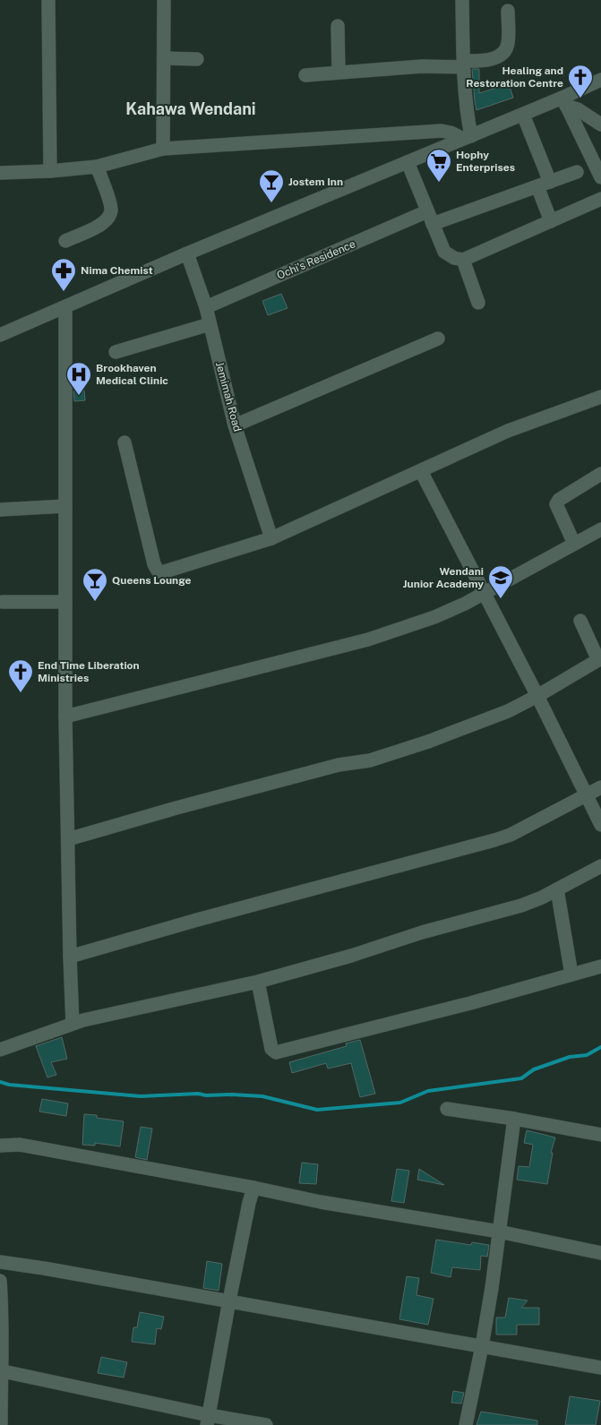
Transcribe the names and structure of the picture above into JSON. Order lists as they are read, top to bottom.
{
  "streets": {
    "street": ["Ochi's Residence", "Jemimah Road"]
  },
  "crossings": [
    ["Ochi's Residence", "Jemimah Road"]
  ],
  "districts": ["Kahawa Wendani"],
  "places": {
    "church": ["Healing and Restoration Centre", "End Time Liberation Ministries"],
    "supermarket": ["Hophy Enterprises"],
    "bar": ["Jostem Inn", "Queens Lounge"],
    "pharmacy": ["Nima Chemist"],
    "hospital": ["Brookhaven Medical Clinic"],
    "school or university": ["Wendani Junior Academy"]
  }
}
